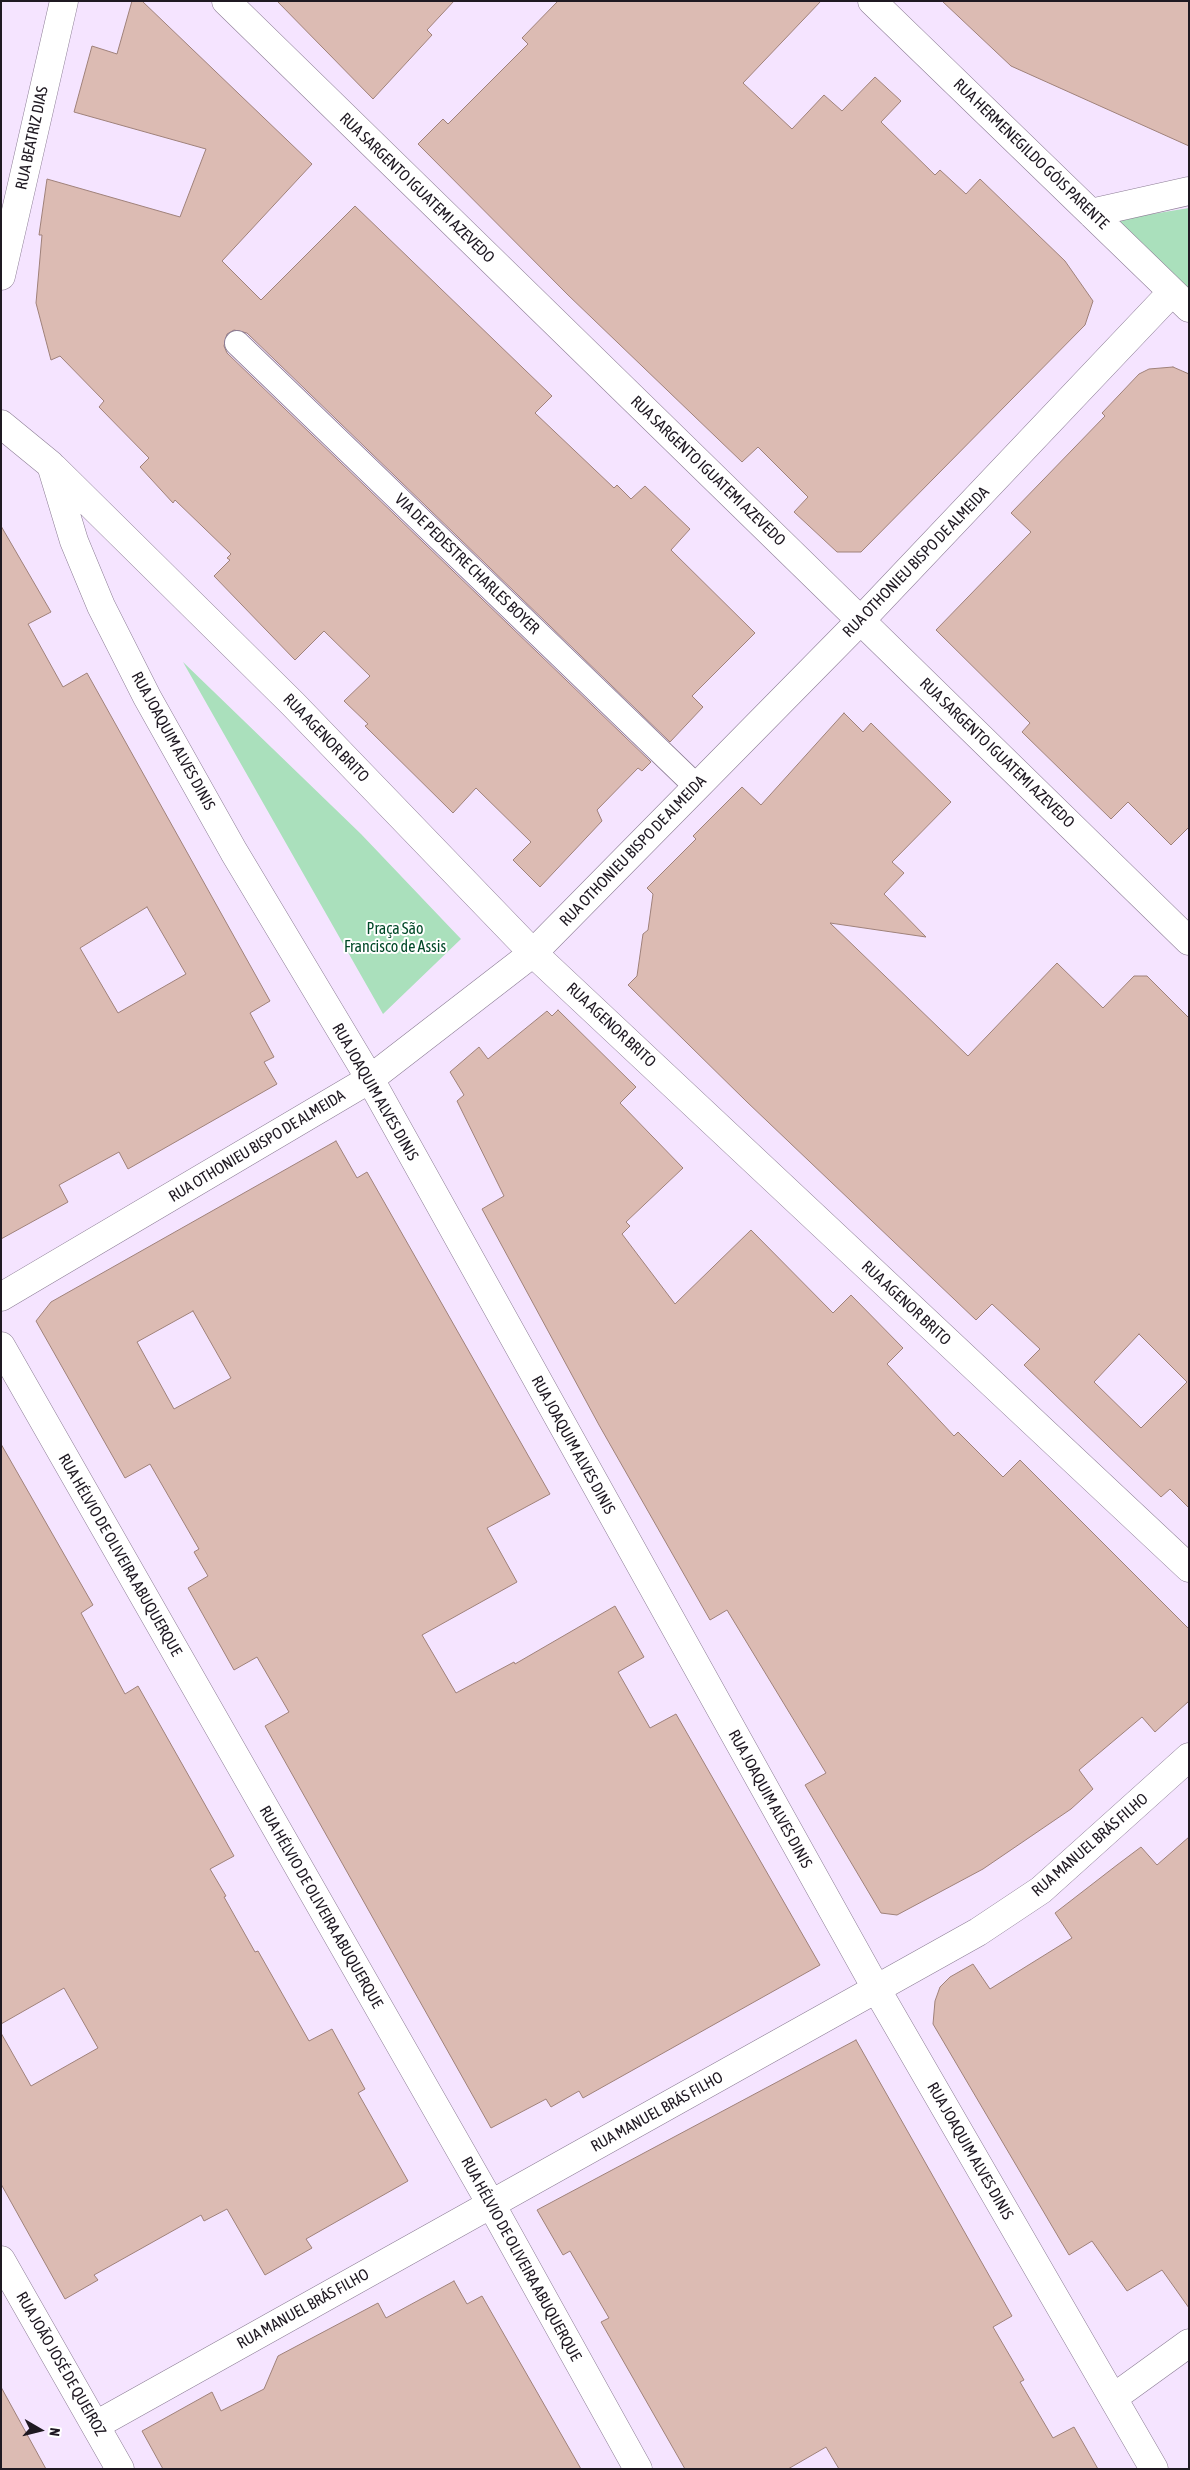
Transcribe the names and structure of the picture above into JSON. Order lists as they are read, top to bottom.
{
  "streets": {
    "street": [
      "RUA BEATRIZ DIAS",
      "RUA HERMENEGILDO GÓIS PARENTE",
      "RUA SARGENTO IGUATEMI AZEVEDO",
      "RUA OTHONIEU BISPO DE ALMEIDA",
      "RUA AGENOR BRITO",
      "RUA JOAQUIM ALVES DINIS",
      "RUA HÉLVIO DE OLIVEIRA ABUQUERQUE",
      "RUA MANUEL BRÁS FILHO",
      "RUA JOÃO JOSÉ DE QUEIROZ"
    ],
    "lane": ["VIA DE PEDESTRE CHARLES BOYER"]
  },
  "crossings": [
    ["RUA HERMENEGILDO GÓIS PARENTE", "RUA OTHONIEU BISPO DE ALMEIDA"],
    ["RUA SARGENTO IGUATEMI AZEVEDO", "RUA OTHONIEU BISPO DE ALMEIDA"],
    ["RUA OTHONIEU BISPO DE ALMEIDA", "VIA DE PEDESTRE CHARLES BOYER"],
    ["RUA OTHONIEU BISPO DE ALMEIDA", "RUA AGENOR BRITO"],
    ["RUA OTHONIEU BISPO DE ALMEIDA", "RUA JOAQUIM ALVES DINIS"],
    ["RUA AGENOR BRITO", "RUA JOAQUIM ALVES DINIS"],
    ["RUA JOAQUIM ALVES DINIS", "RUA MANUEL BRÁS FILHO"],
    ["RUA HÉLVIO DE OLIVEIRA ABUQUERQUE", "RUA MANUEL BRÁS FILHO"],
    ["RUA MANUEL BRÁS FILHO", "RUA JOÃO JOSÉ DE QUEIROZ"]
  ],
  "parks": ["Praça São Francisco de Assis"],
  "north": "right"
}
